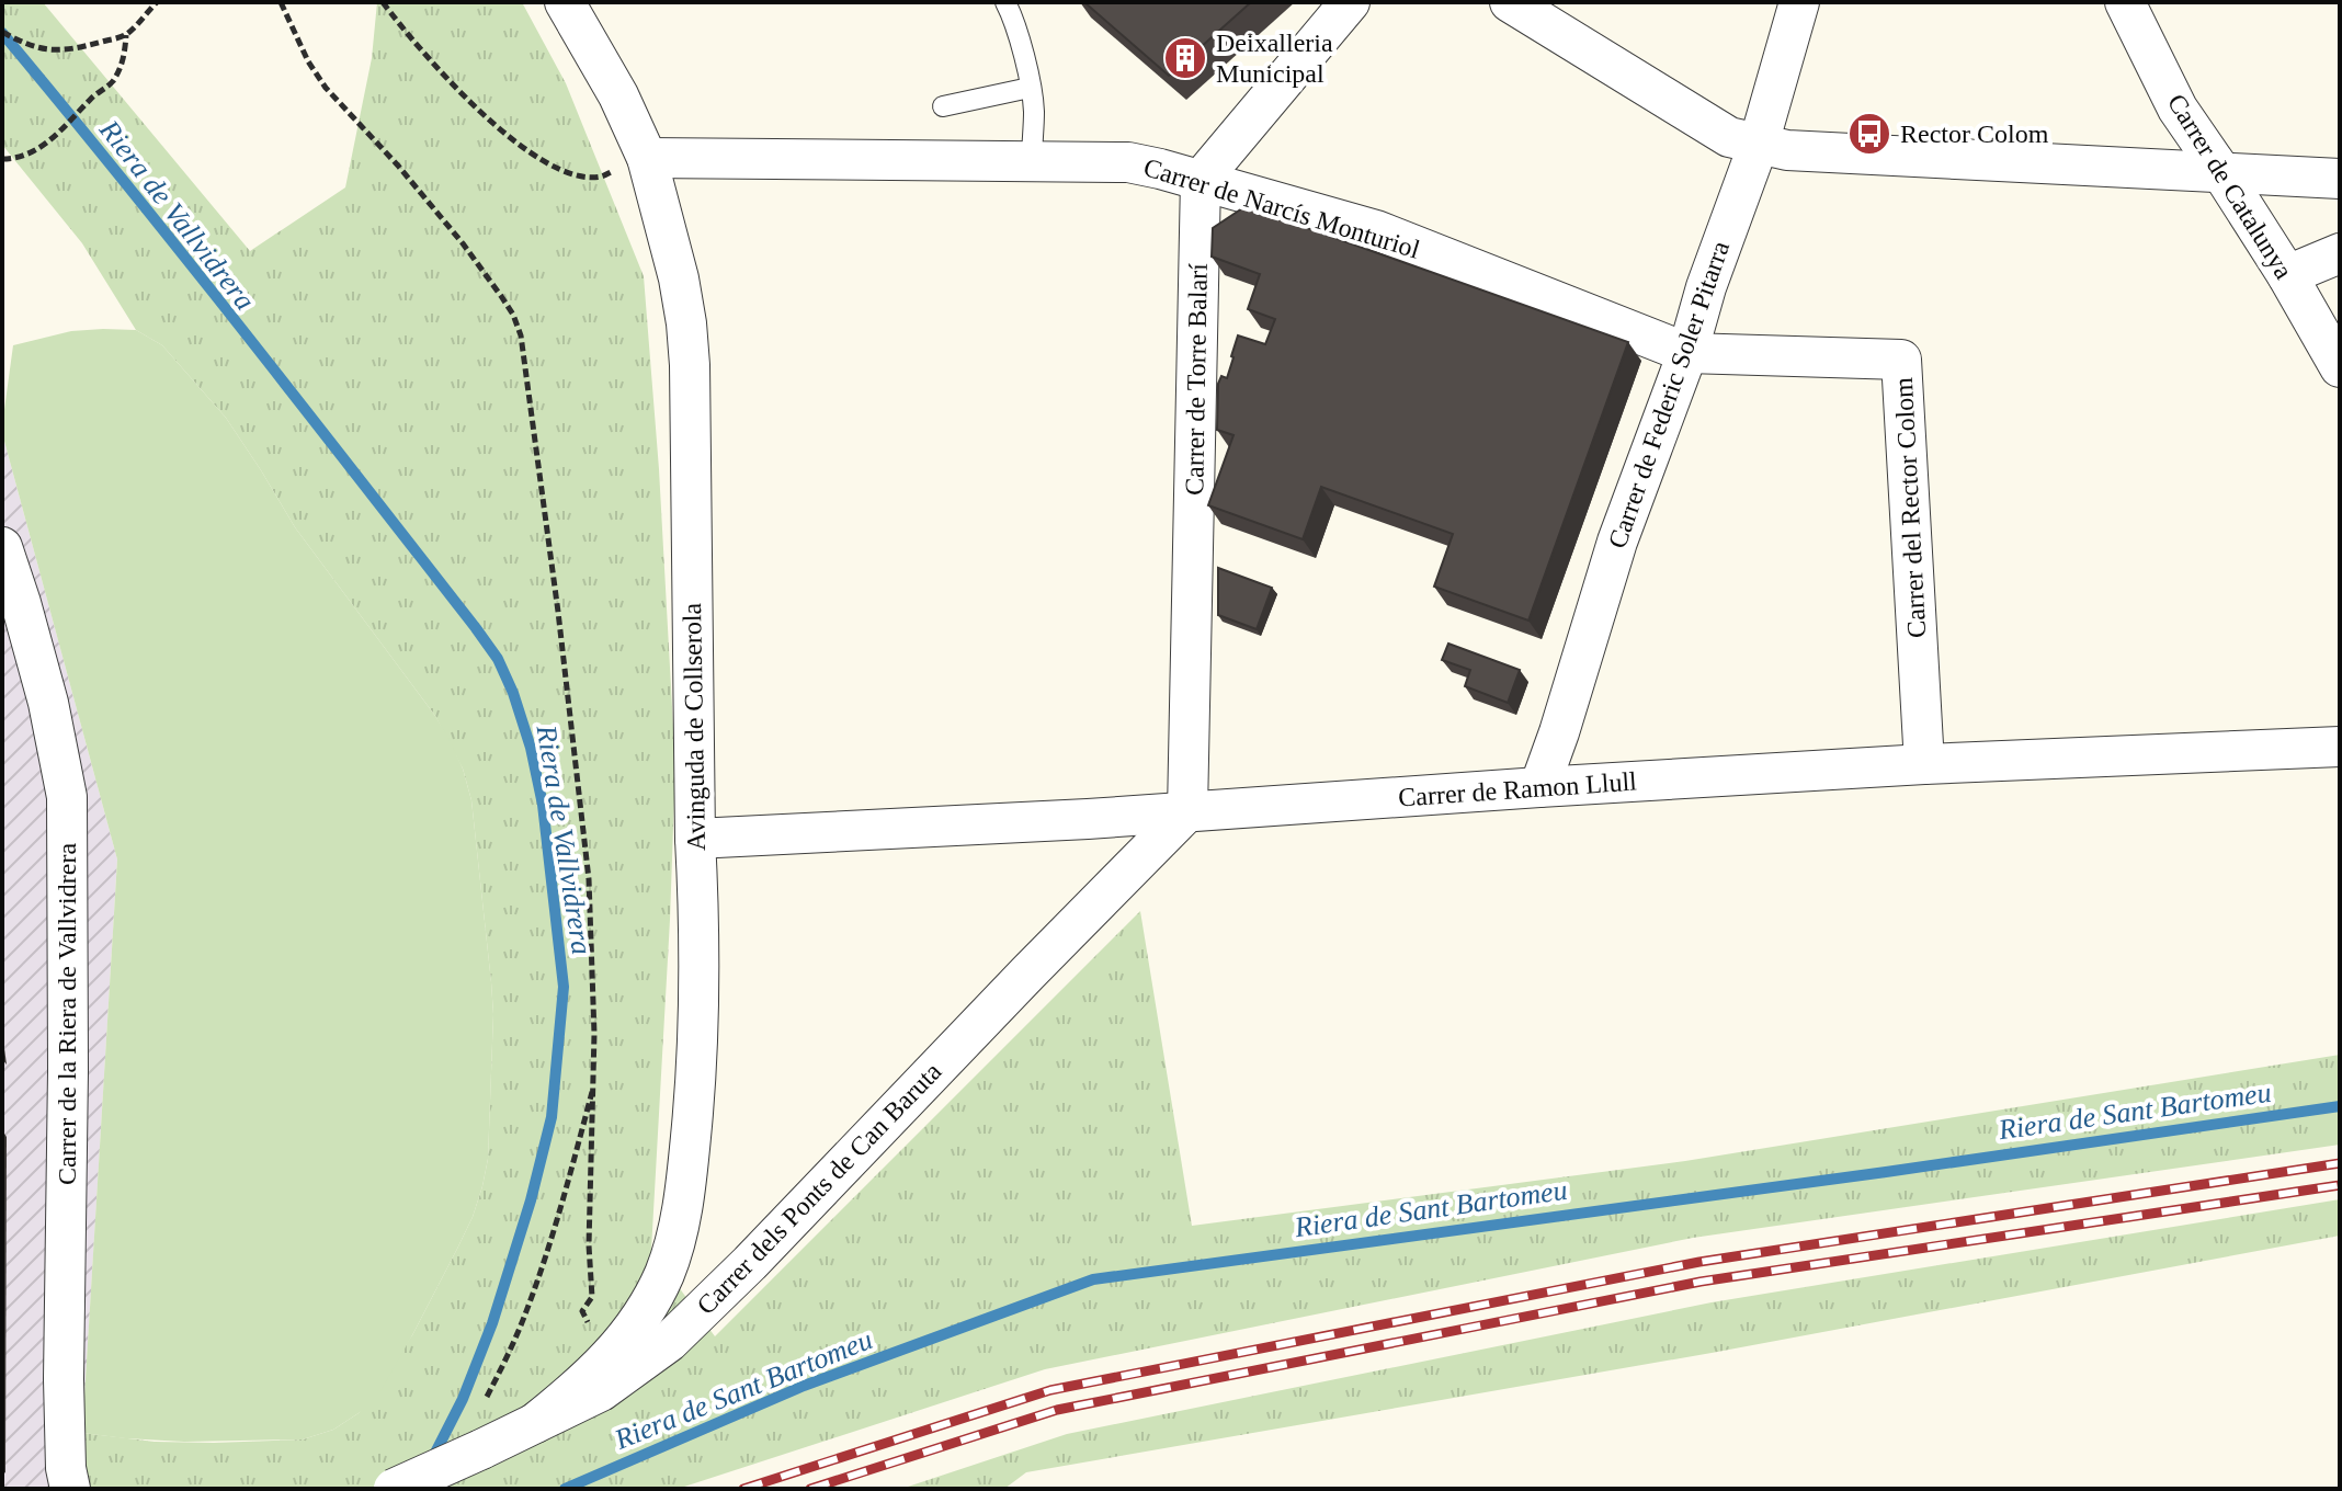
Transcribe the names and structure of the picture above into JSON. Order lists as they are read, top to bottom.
{
  "streets": {
    "street": [
      "Carrer de Catalunya",
      "Carrer de Narcís Monturiol",
      "Carrer de Torre Balarí",
      "Carrer de Federic Soler Pitarra",
      "Carrer del Rector Colom",
      "Avinguda de Collserola",
      "Carrer de Ramon Llull",
      "Carrer de la Riera de Vallvidrera",
      "Carrer dels Ponts de Can Baruta"
    ]
  },
  "crossings": [
    ["Carrer de Narcís Monturiol", "Carrer de Torre Balarí"],
    ["Carrer de Narcís Monturiol", "Carrer de Federic Soler Pitarra"],
    ["Carrer de Narcís Monturiol", "Carrer del Rector Colom"],
    ["Carrer de Narcís Monturiol", "Avinguda de Collserola"],
    ["Carrer de Torre Balarí", "Carrer de Ramon Llull"],
    ["Carrer de Torre Balarí", "Carrer dels Ponts de Can Baruta"],
    ["Carrer de Federic Soler Pitarra", "Carrer del Rector Colom"],
    ["Carrer de Federic Soler Pitarra", "Carrer de Ramon Llull"],
    ["Carrer del Rector Colom", "Carrer de Ramon Llull"],
    ["Avinguda de Collserola", "Carrer de Ramon Llull"],
    ["Avinguda de Collserola", "Carrer dels Ponts de Can Baruta"],
    ["Carrer de Ramon Llull", "Carrer dels Ponts de Can Baruta"]
  ],
  "water": ["Riera de Vallvidrera", "Riera de Sant Bartomeu"],
  "places": {
    "building": ["Deixalleria Municipal"],
    "bus stop": ["Rector Colom"]
  }
}
